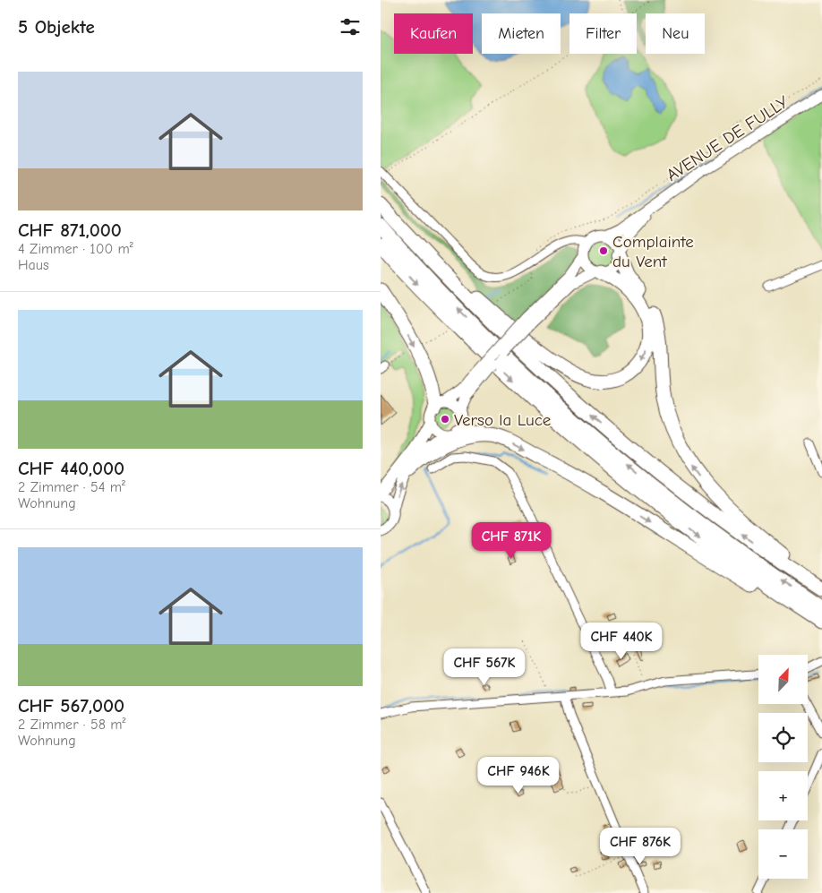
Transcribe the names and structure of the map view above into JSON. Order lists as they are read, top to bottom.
{
  "streets": {
    "main road": ["AVENUE DE FULLY"]
  },
  "places": ["Complainte du Vent", "Verso la Luce"],
  "north": "top right",
  "page": {
    "heading": "5 Objekte",
    "chip": [
      "Kaufen",
      "Mieten",
      "Filter",
      "Neu"
    ],
    "list": [
      {
        "name": "CHF 871,000",
        "note": "4 Zimmer · 100 m² · Haus"
      },
      {
        "name": "CHF 440,000",
        "note": "2 Zimmer · 54 m² · Wohnung"
      },
      {
        "name": "CHF 567,000",
        "note": "2 Zimmer · 58 m² · Wohnung"
      }
    ],
    "price": [
      "CHF 871K",
      "CHF 440K",
      "CHF 567K",
      "CHF 946K",
      "CHF 876K"
    ],
    "map_buttons": ["+", "−"]
  }
}
